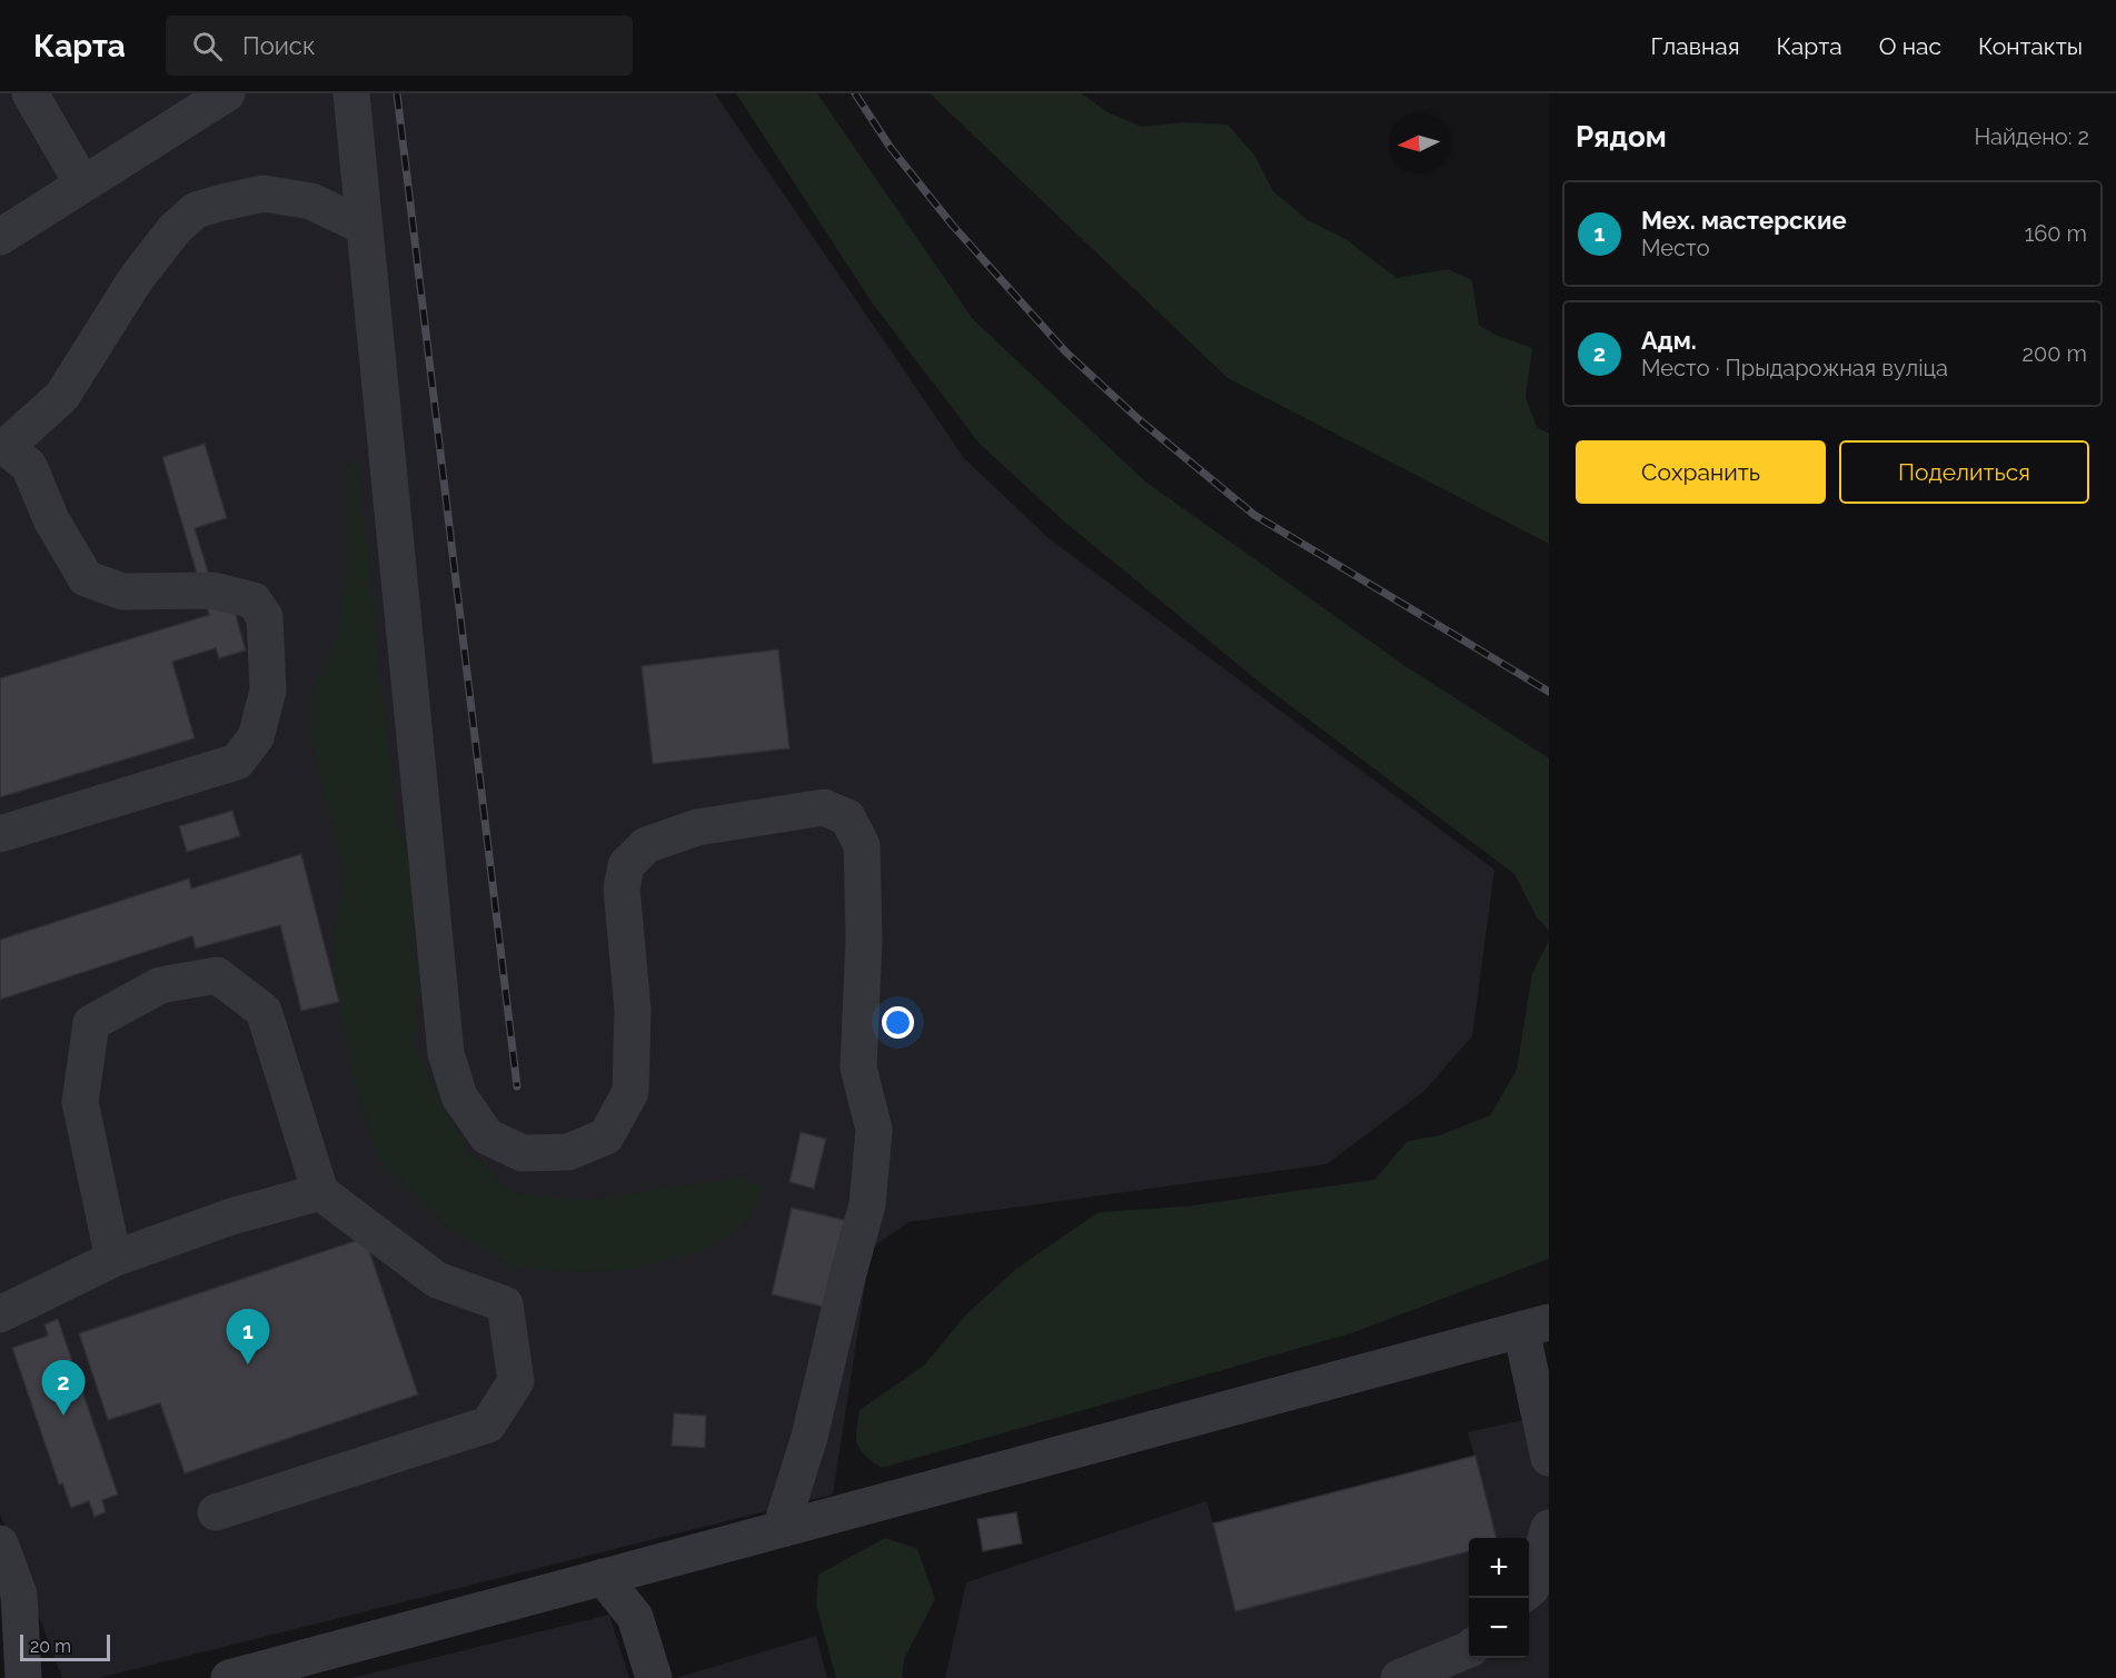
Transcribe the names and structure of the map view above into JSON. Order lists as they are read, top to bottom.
{
  "scale_bar": "20 m",
  "north": "left",
  "page": {
    "header": "Карта",
    "search": "Поиск",
    "nav": [
      "Главная",
      "Карта",
      "О нас",
      "Контакты"
    ],
    "heading": ["Рядом", "Найдено: 2"],
    "list": [
      {
        "mark": "1",
        "name": "Мех. мастерские",
        "note": "Место",
        "value": "160 m"
      },
      {
        "mark": "2",
        "name": "Адм.",
        "note": "Место · Прыдарожная вуліца",
        "value": "200 m"
      }
    ],
    "buttons": ["Сохранить", "Поделиться"],
    "pins": ["1", "2"],
    "map_buttons": ["+", "−"],
    "scale": "20 m"
  }
}
